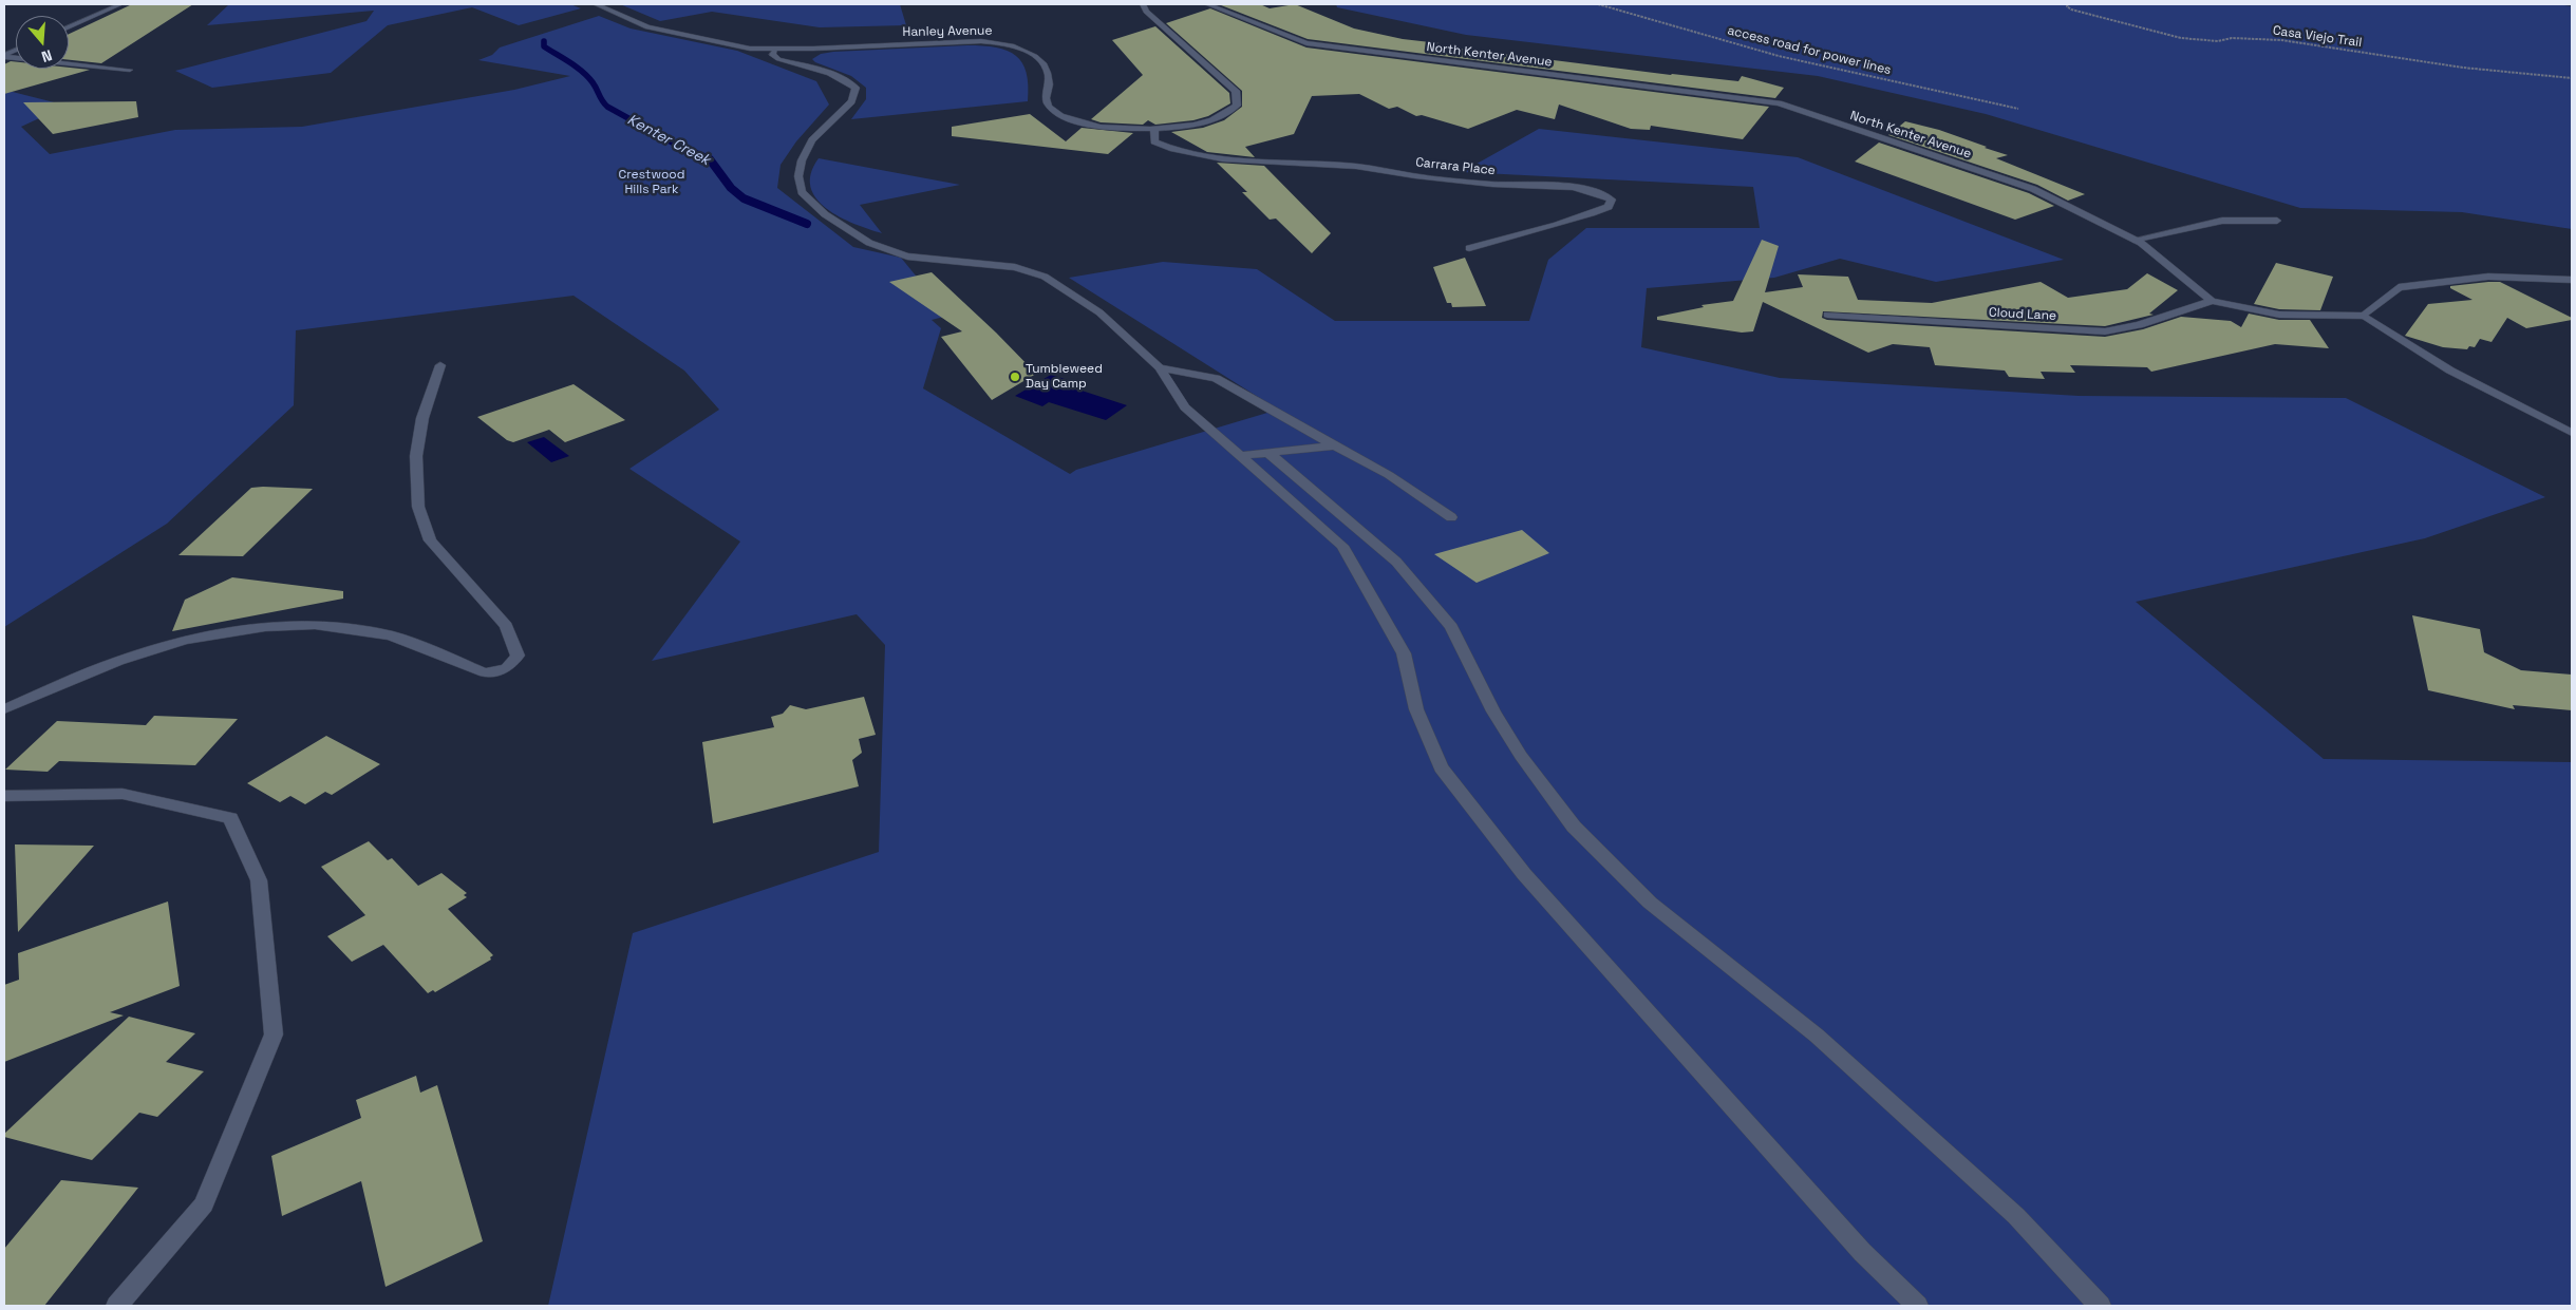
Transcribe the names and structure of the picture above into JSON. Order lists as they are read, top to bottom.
{
  "streets": {
    "street": [
      "Hanley Avenue",
      "North Kenter Avenue",
      "Carrara Place",
      "Cloud Lane"
    ],
    "path": ["Casa Viejo Trail", "access road for power lines"]
  },
  "crossings": [
    ["Hanley Avenue", "Carrara Place"],
    ["North Kenter Avenue", "Cloud Lane"]
  ],
  "water": ["Kenter Creek"],
  "parks": ["Crestwood Hills Park"],
  "places": ["Tumbleweed Day Camp"],
  "north": "bottom"
}
